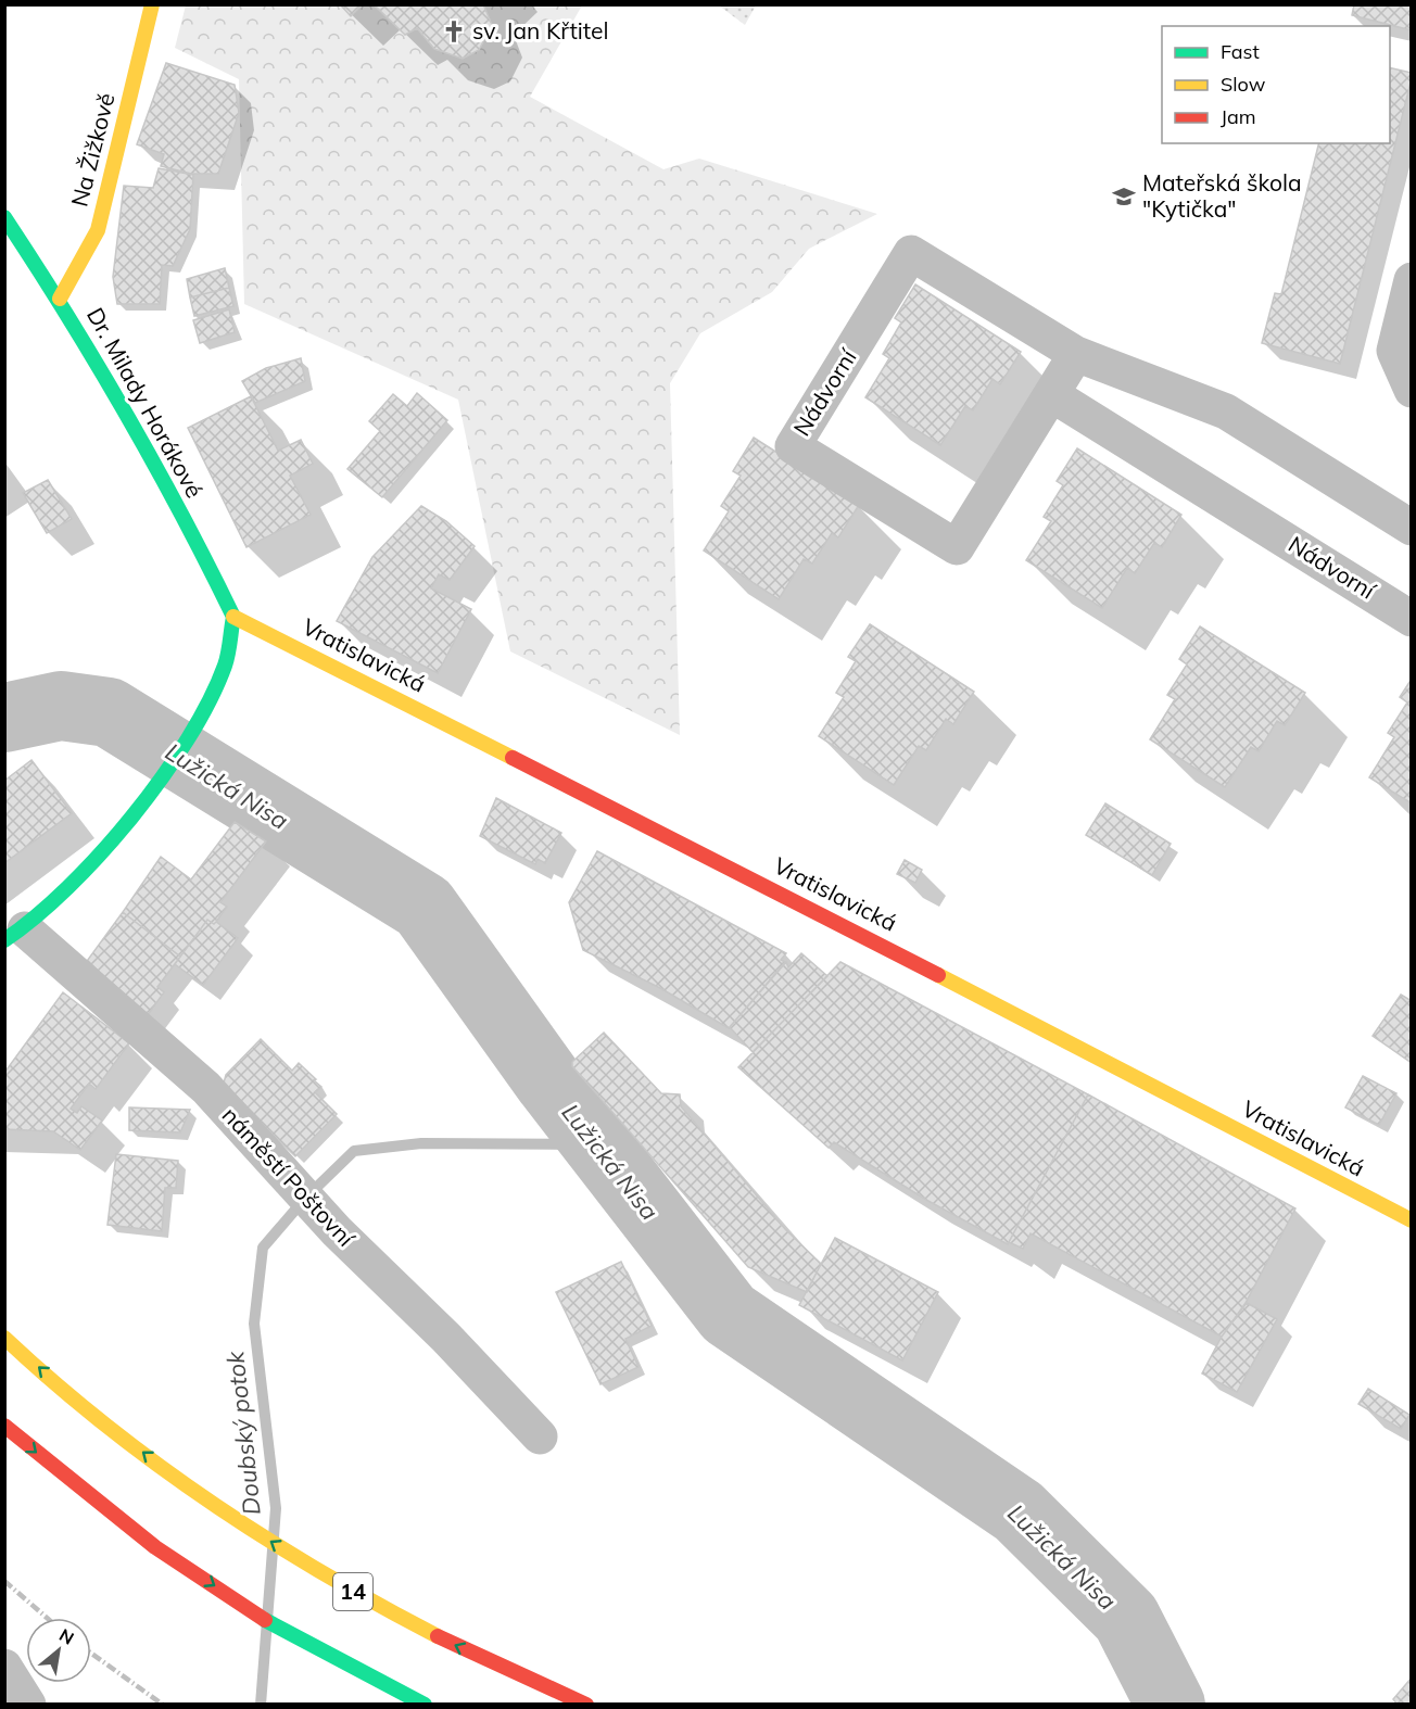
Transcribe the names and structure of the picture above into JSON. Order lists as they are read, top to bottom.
{
  "streets": {
    "main road": [
      "Na Žižkově",
      "Dr. Milady Horákové",
      "Vratislavická",
      "náměstí Poštovní",
      "14"
    ],
    "street": ["Nádvorní"]
  },
  "crossings": [
    ["Na Žižkově", "Dr. Milady Horákové"],
    ["Dr. Milady Horákové", "Vratislavická"],
    ["Dr. Milady Horákové", "náměstí Poštovní"],
    ["Vratislavická", "náměstí Poštovní"]
  ],
  "water": ["Lužická Nisa", "Doubský potok"],
  "places": {
    "church": ["sv. Jan Křtitel"],
    "school or university": ["Mateřská škola \"Kytička\""]
  },
  "legend": ["Fast", "Slow", "Jam"],
  "north": "top right"
}
